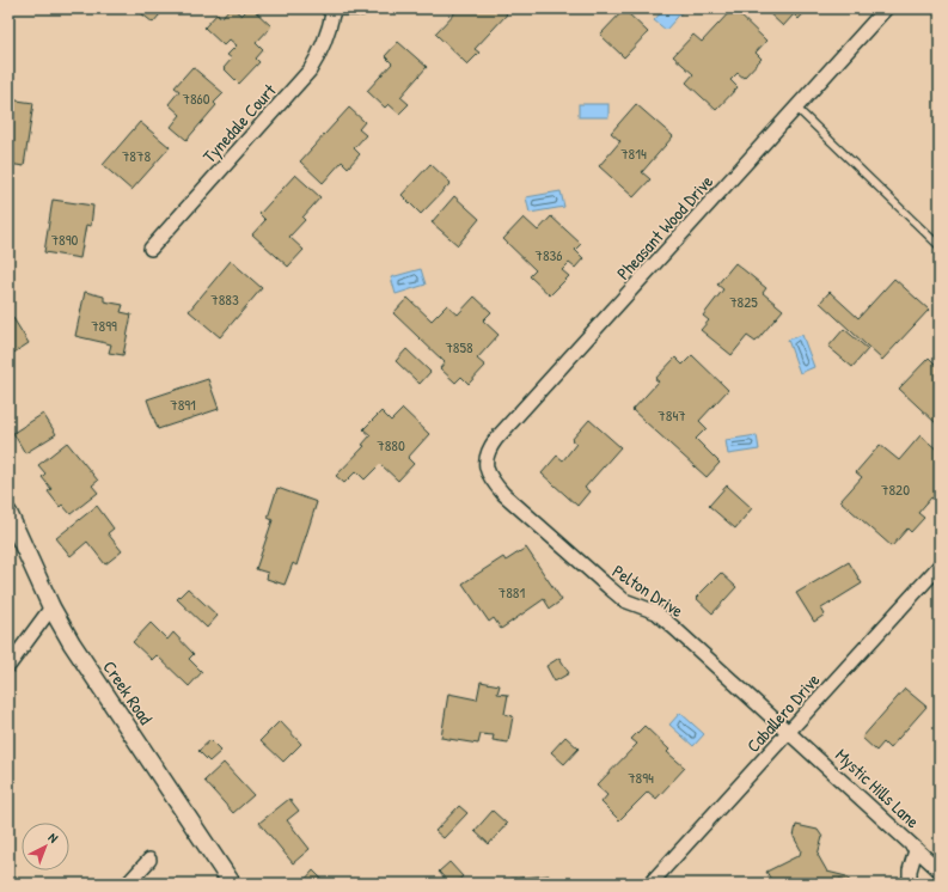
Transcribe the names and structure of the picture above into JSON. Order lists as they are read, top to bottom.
{
  "streets": {
    "street": [
      "Tynedale Court",
      "Pheasant Wood Drive",
      "Pelton Drive",
      "Creek Road",
      "Caballero Drive",
      "Mystic Hills Lane"
    ]
  },
  "crossings": [
    ["Pheasant Wood Drive", "Pelton Drive"],
    ["Pelton Drive", "Caballero Drive"],
    ["Pelton Drive", "Mystic Hills Lane"],
    ["Caballero Drive", "Mystic Hills Lane"]
  ],
  "house_numbers": [
    "7860",
    "7814",
    "7878",
    "7890",
    "7836",
    "7883",
    "7825",
    "7899",
    "7858",
    "7891",
    "7847",
    "7880",
    "7820",
    "7881",
    "7894"
  ],
  "north": "top right"
}
